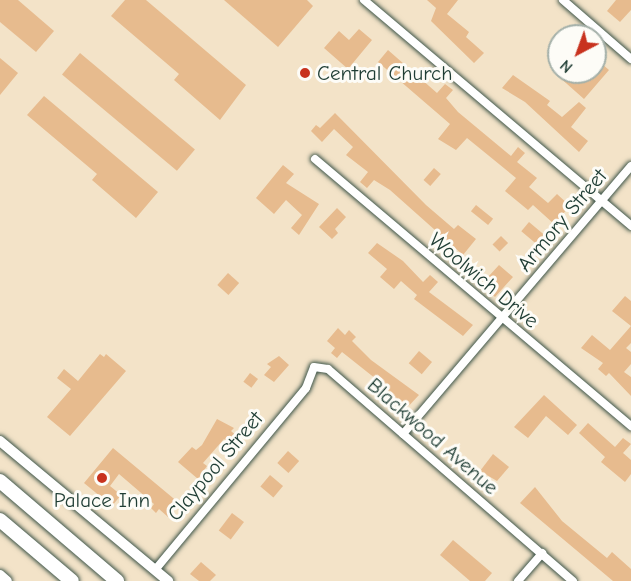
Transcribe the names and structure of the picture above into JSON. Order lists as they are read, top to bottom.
{
  "streets": {
    "street": [
      "Armory Street",
      "Woolwich Drive",
      "Blackwood Avenue",
      "Claypool Street"
    ]
  },
  "crossings": [
    ["Armory Street", "Woolwich Drive"],
    ["Armory Street", "Blackwood Avenue"],
    ["Blackwood Avenue", "Claypool Street"]
  ],
  "places": ["Central Church", "Palace Inn"],
  "north": "bottom left"
}
